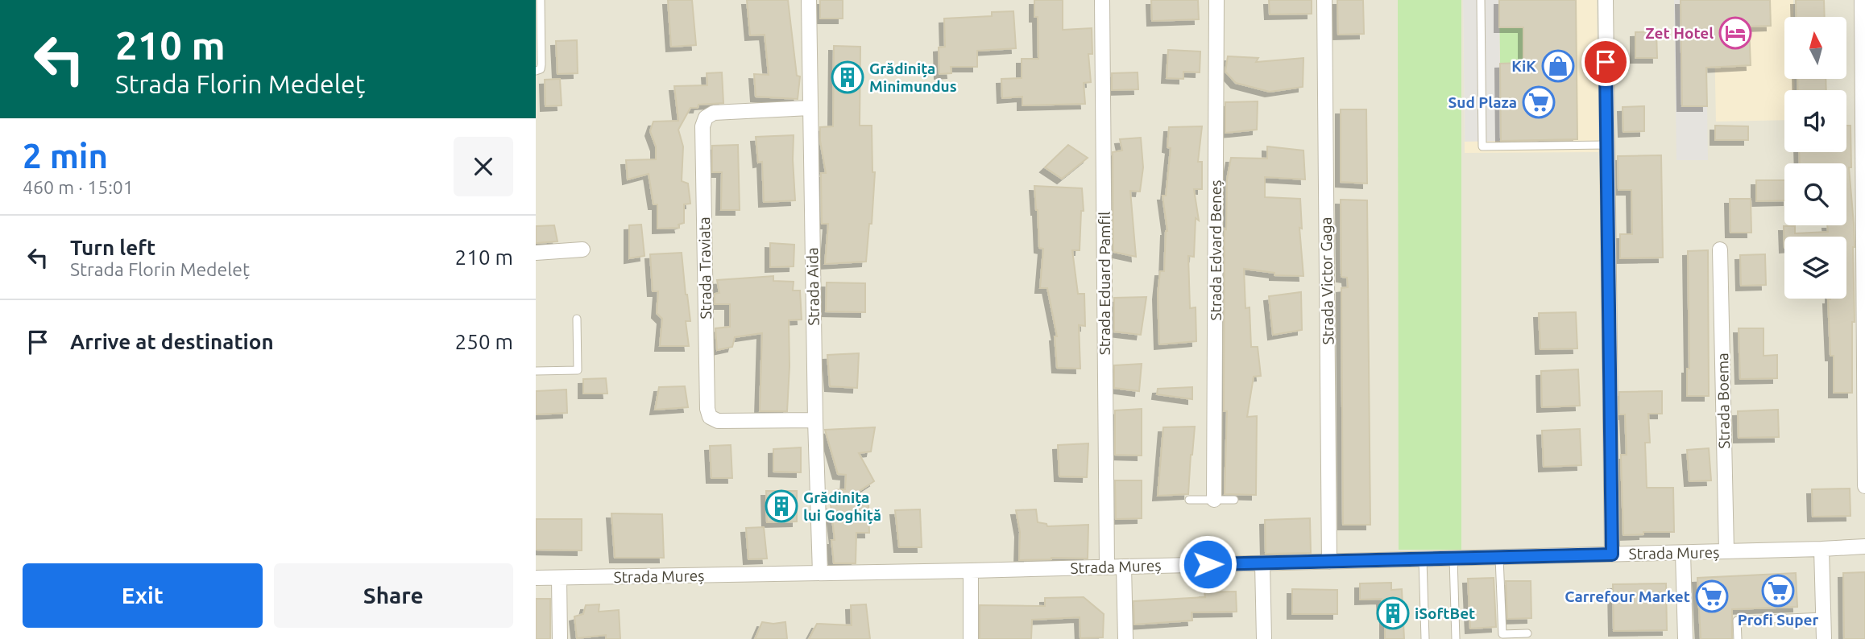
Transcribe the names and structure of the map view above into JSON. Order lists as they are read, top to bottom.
{
  "streets": {
    "street": [
      "Strada Edvard Beneș",
      "Strada Traviata",
      "Strada Victor Gaga",
      "Strada Eduard Pamfil",
      "Strada Aida",
      "Strada Boema",
      "Strada Mureș"
    ]
  },
  "crossings": [
    ["Strada Traviata", "Strada Aida"],
    ["Strada Victor Gaga", "Strada Mureș"],
    ["Strada Eduard Pamfil", "Strada Mureș"],
    ["Strada Aida", "Strada Mureș"],
    ["Strada Boema", "Strada Mureș"]
  ],
  "places": {
    "hotel": ["Zet Hotel"],
    "shop": ["KiK"],
    "building": ["Grădinița Minimundus", "Grădinița lui Goghiță", "iSoftBet"],
    "supermarket": ["Sud Plaza", "Profi Super", "Carrefour Market"]
  },
  "north": "top",
  "page": {
    "turn": ["210 m", "Strada Florin Medeleț"],
    "heading": ["2 min", "460 m · 15:01"],
    "list": [
      {
        "name": "Turn left",
        "note": "Strada Florin Medeleț",
        "value": "210 m"
      },
      {
        "name": "Arrive at destination",
        "value": "250 m"
      }
    ],
    "buttons": ["Exit", "Share"]
  }
}
